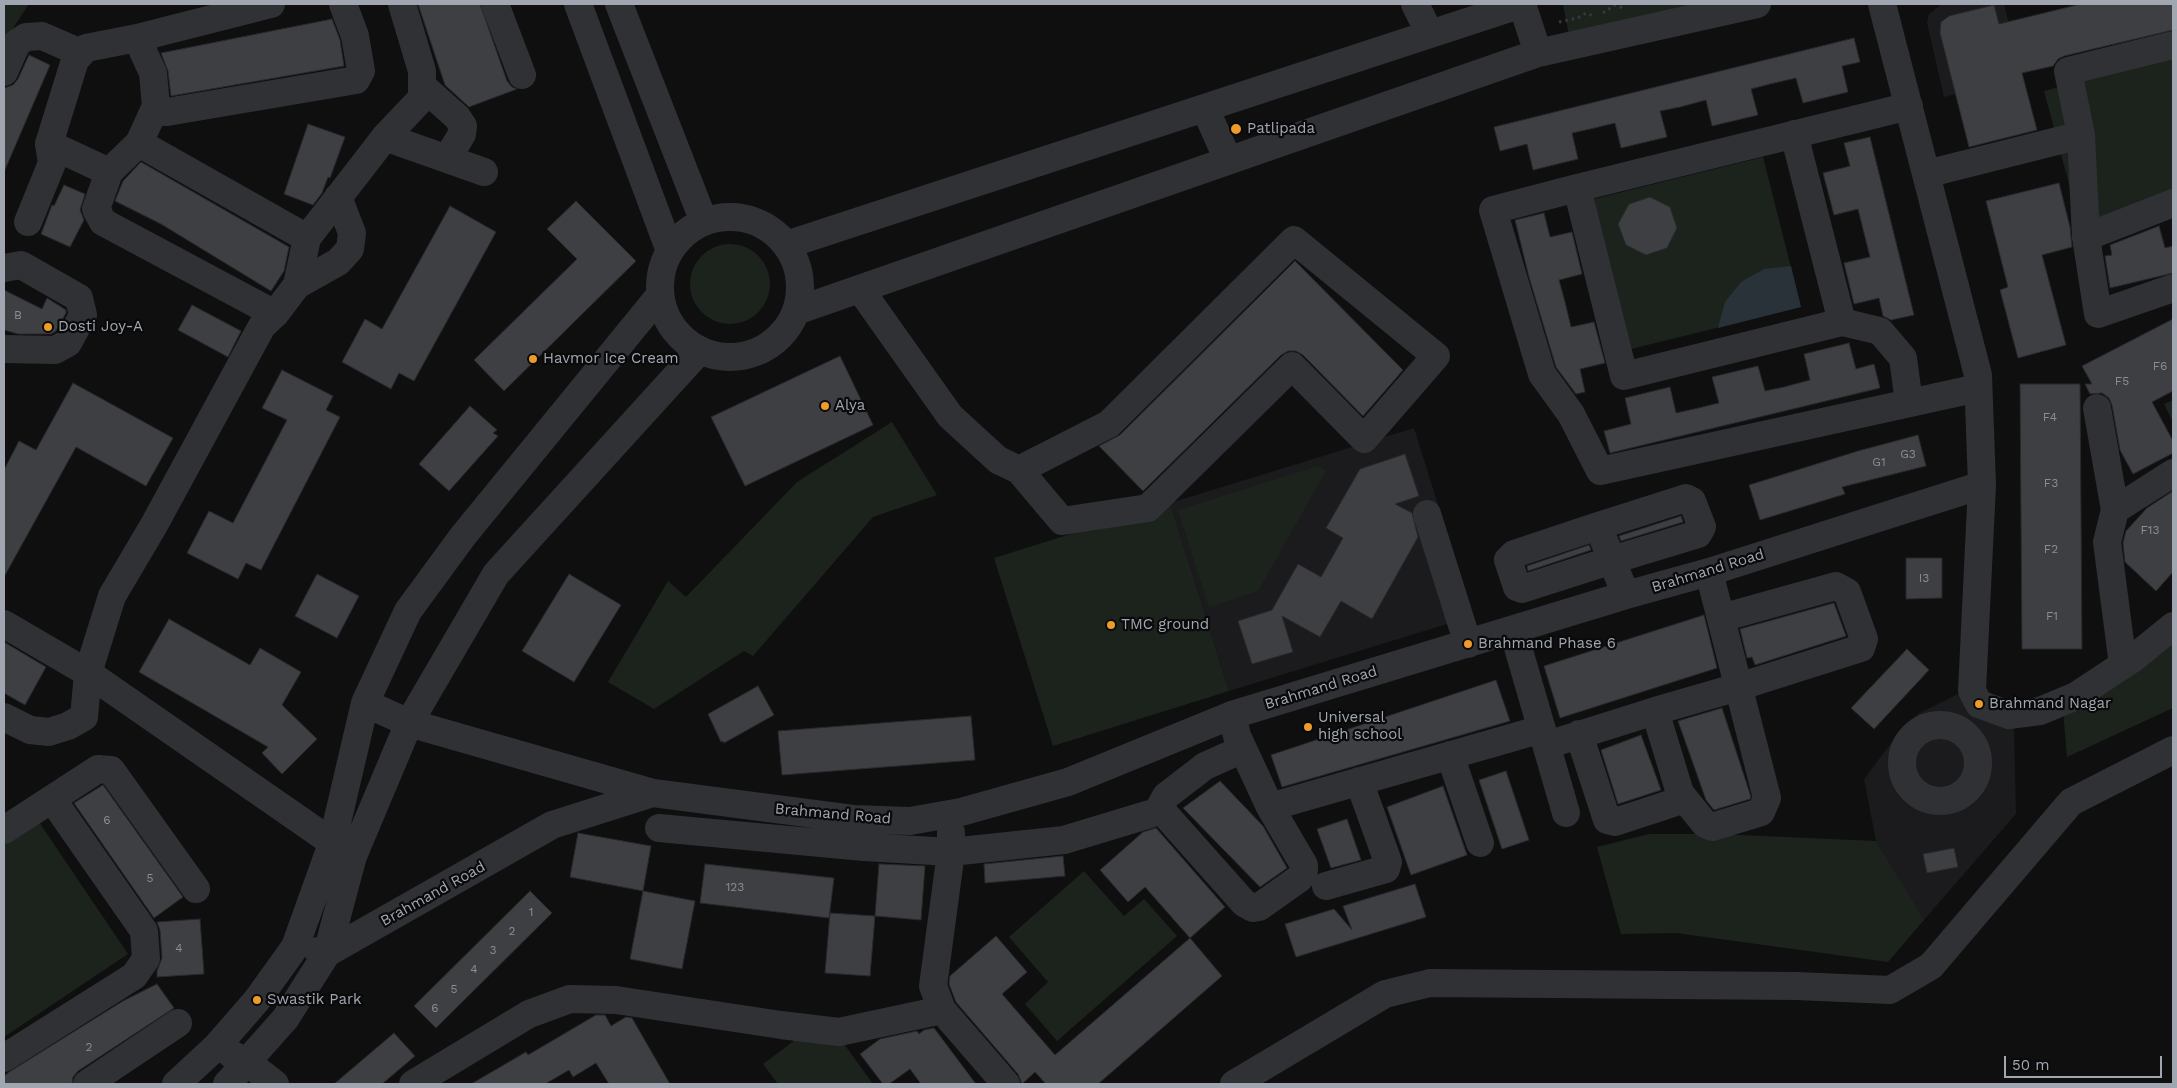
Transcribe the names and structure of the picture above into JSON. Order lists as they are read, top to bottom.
{
  "streets": {
    "street": ["Brahmand Road"]
  },
  "places": [
    "Patlipada",
    "Dosti Joy-A",
    "Havmor Ice Cream",
    "Alya",
    "TMC ground",
    "Brahmand Phase 6",
    "Brahmand Nagar",
    "Universal high school",
    "Swastik Park"
  ],
  "house_numbers": [
    "B",
    "F6",
    "F5",
    "F4",
    "G3",
    "G1",
    "F3",
    "F13",
    "F2",
    "I3",
    "F1",
    "6",
    "5",
    "123",
    "1",
    "2",
    "4",
    "3",
    "4",
    "5",
    "6",
    "2"
  ],
  "scale_bar": "50 m"
}
